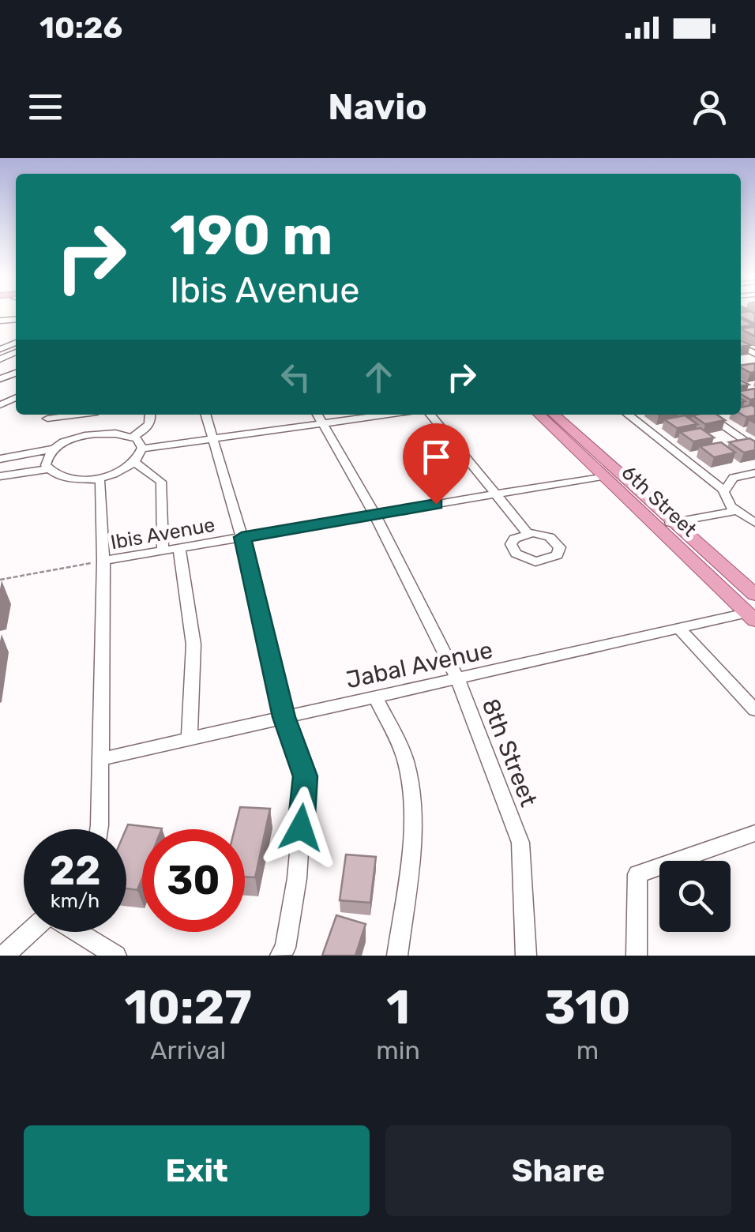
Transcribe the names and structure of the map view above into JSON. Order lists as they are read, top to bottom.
{
  "streets": {
    "main road": ["6th Street"],
    "street": ["Ibis Avenue", "Jabal Avenue", "8th Street"]
  },
  "crossings": [
    ["6th Street", "Ibis Avenue"],
    ["6th Street", "Jabal Avenue"],
    ["Ibis Avenue", "8th Street"],
    ["Jabal Avenue", "8th Street"]
  ],
  "page": {
    "status": "10:26",
    "header": "Navio",
    "turn": ["190 m", "Ibis Avenue"],
    "speed": "22 km/h",
    "limit": "30",
    "eta": [
      "10:27",
      "Arrival",
      "1",
      "min",
      "310",
      "m"
    ],
    "buttons": ["Exit", "Share"]
  }
}
